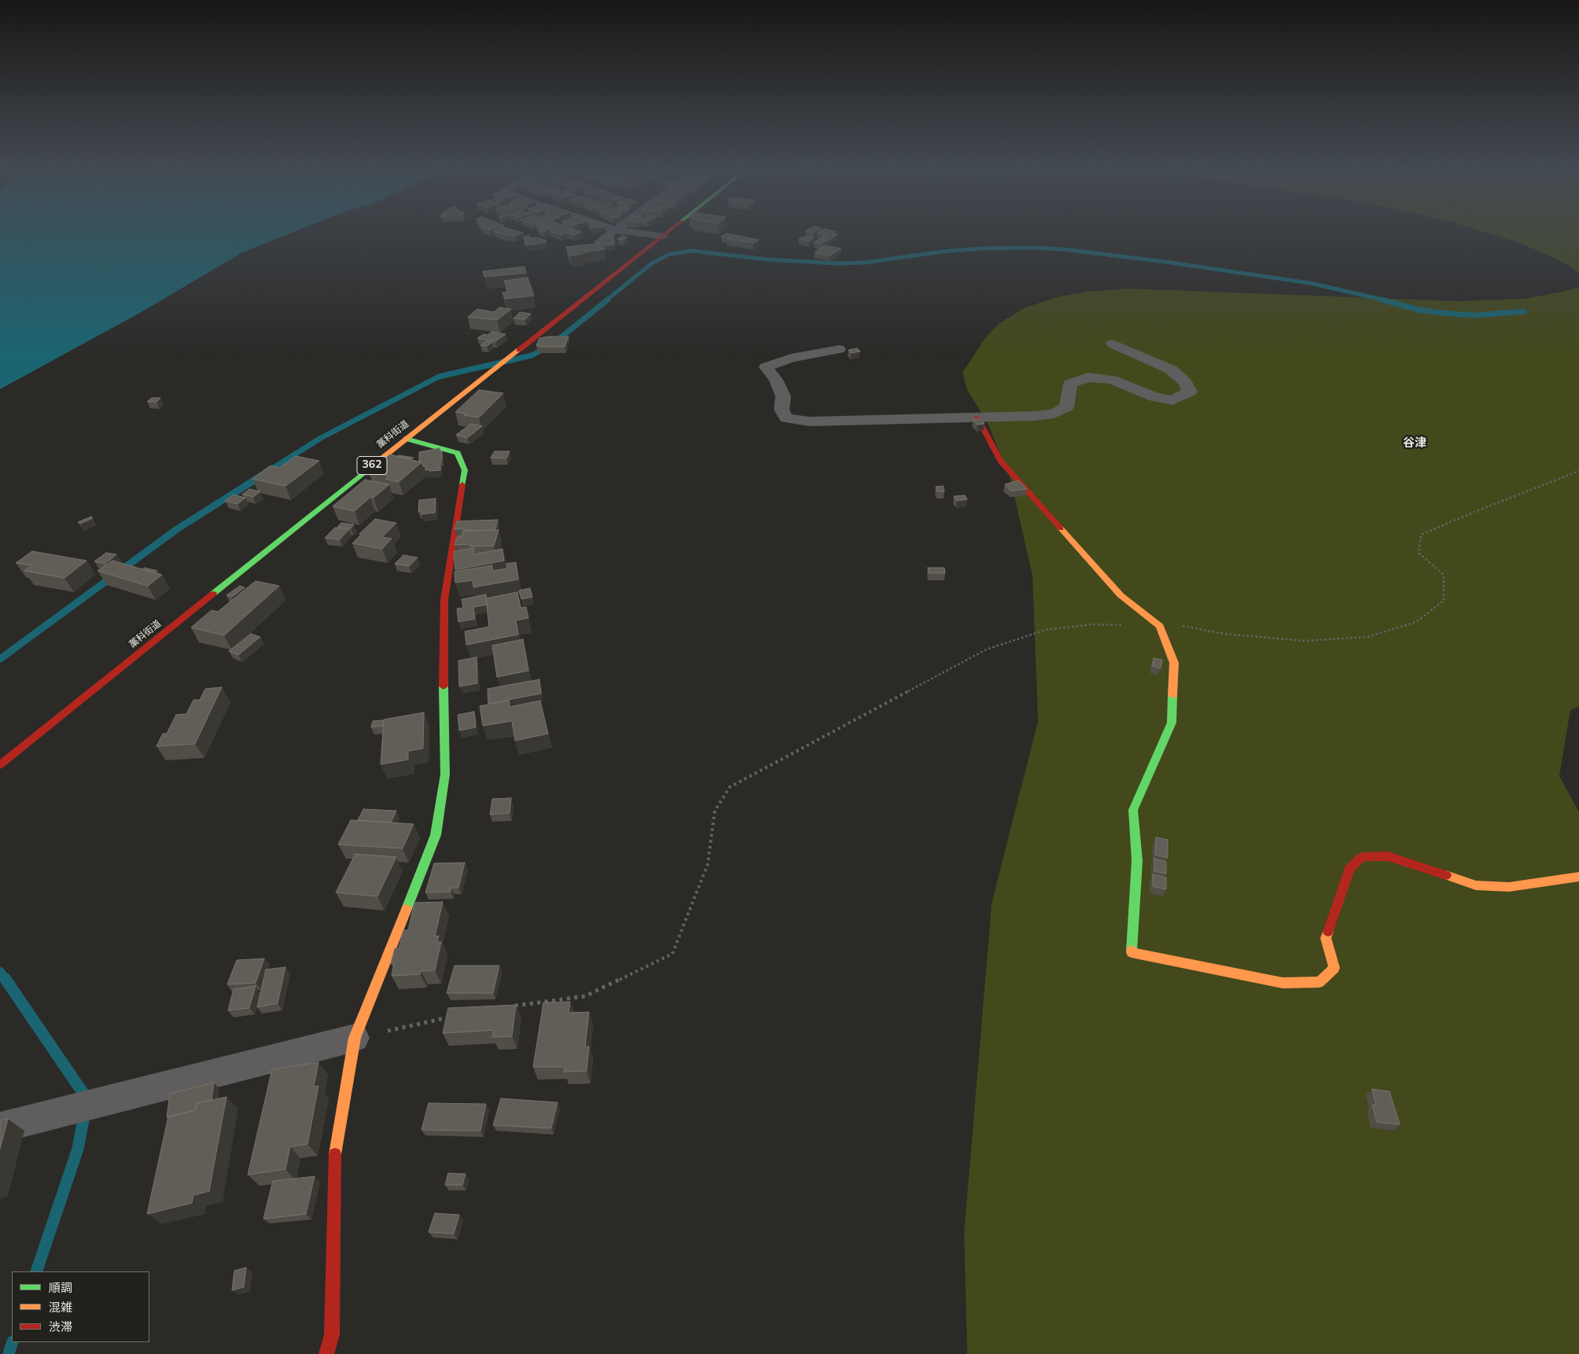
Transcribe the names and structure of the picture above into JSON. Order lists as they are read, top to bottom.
{
  "streets": {
    "main road": ["藁科街道", "362"]
  },
  "districts": ["谷津"],
  "legend": ["順調", "混雑", "渋滞"]
}
